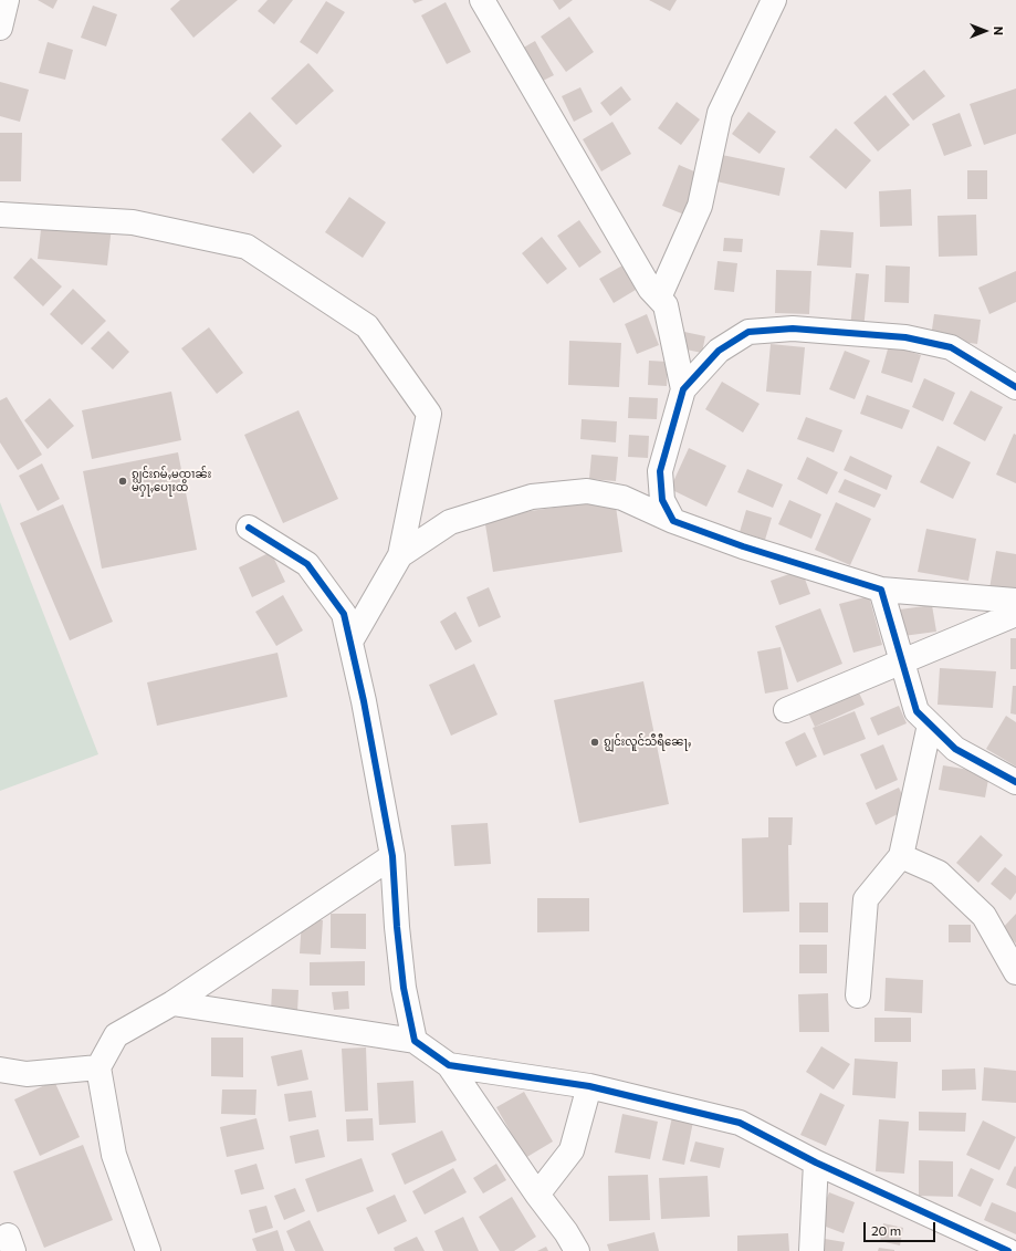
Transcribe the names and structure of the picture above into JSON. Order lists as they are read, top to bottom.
{
  "places": ["ၵျွင်းၵမ်ႇမထၢၼ်း မႁႃႇပေႃးထိ", "ၵျွင်းလူင်သီရီၼေႃႇ"],
  "scale_bar": "20 m",
  "north": "right"
}
